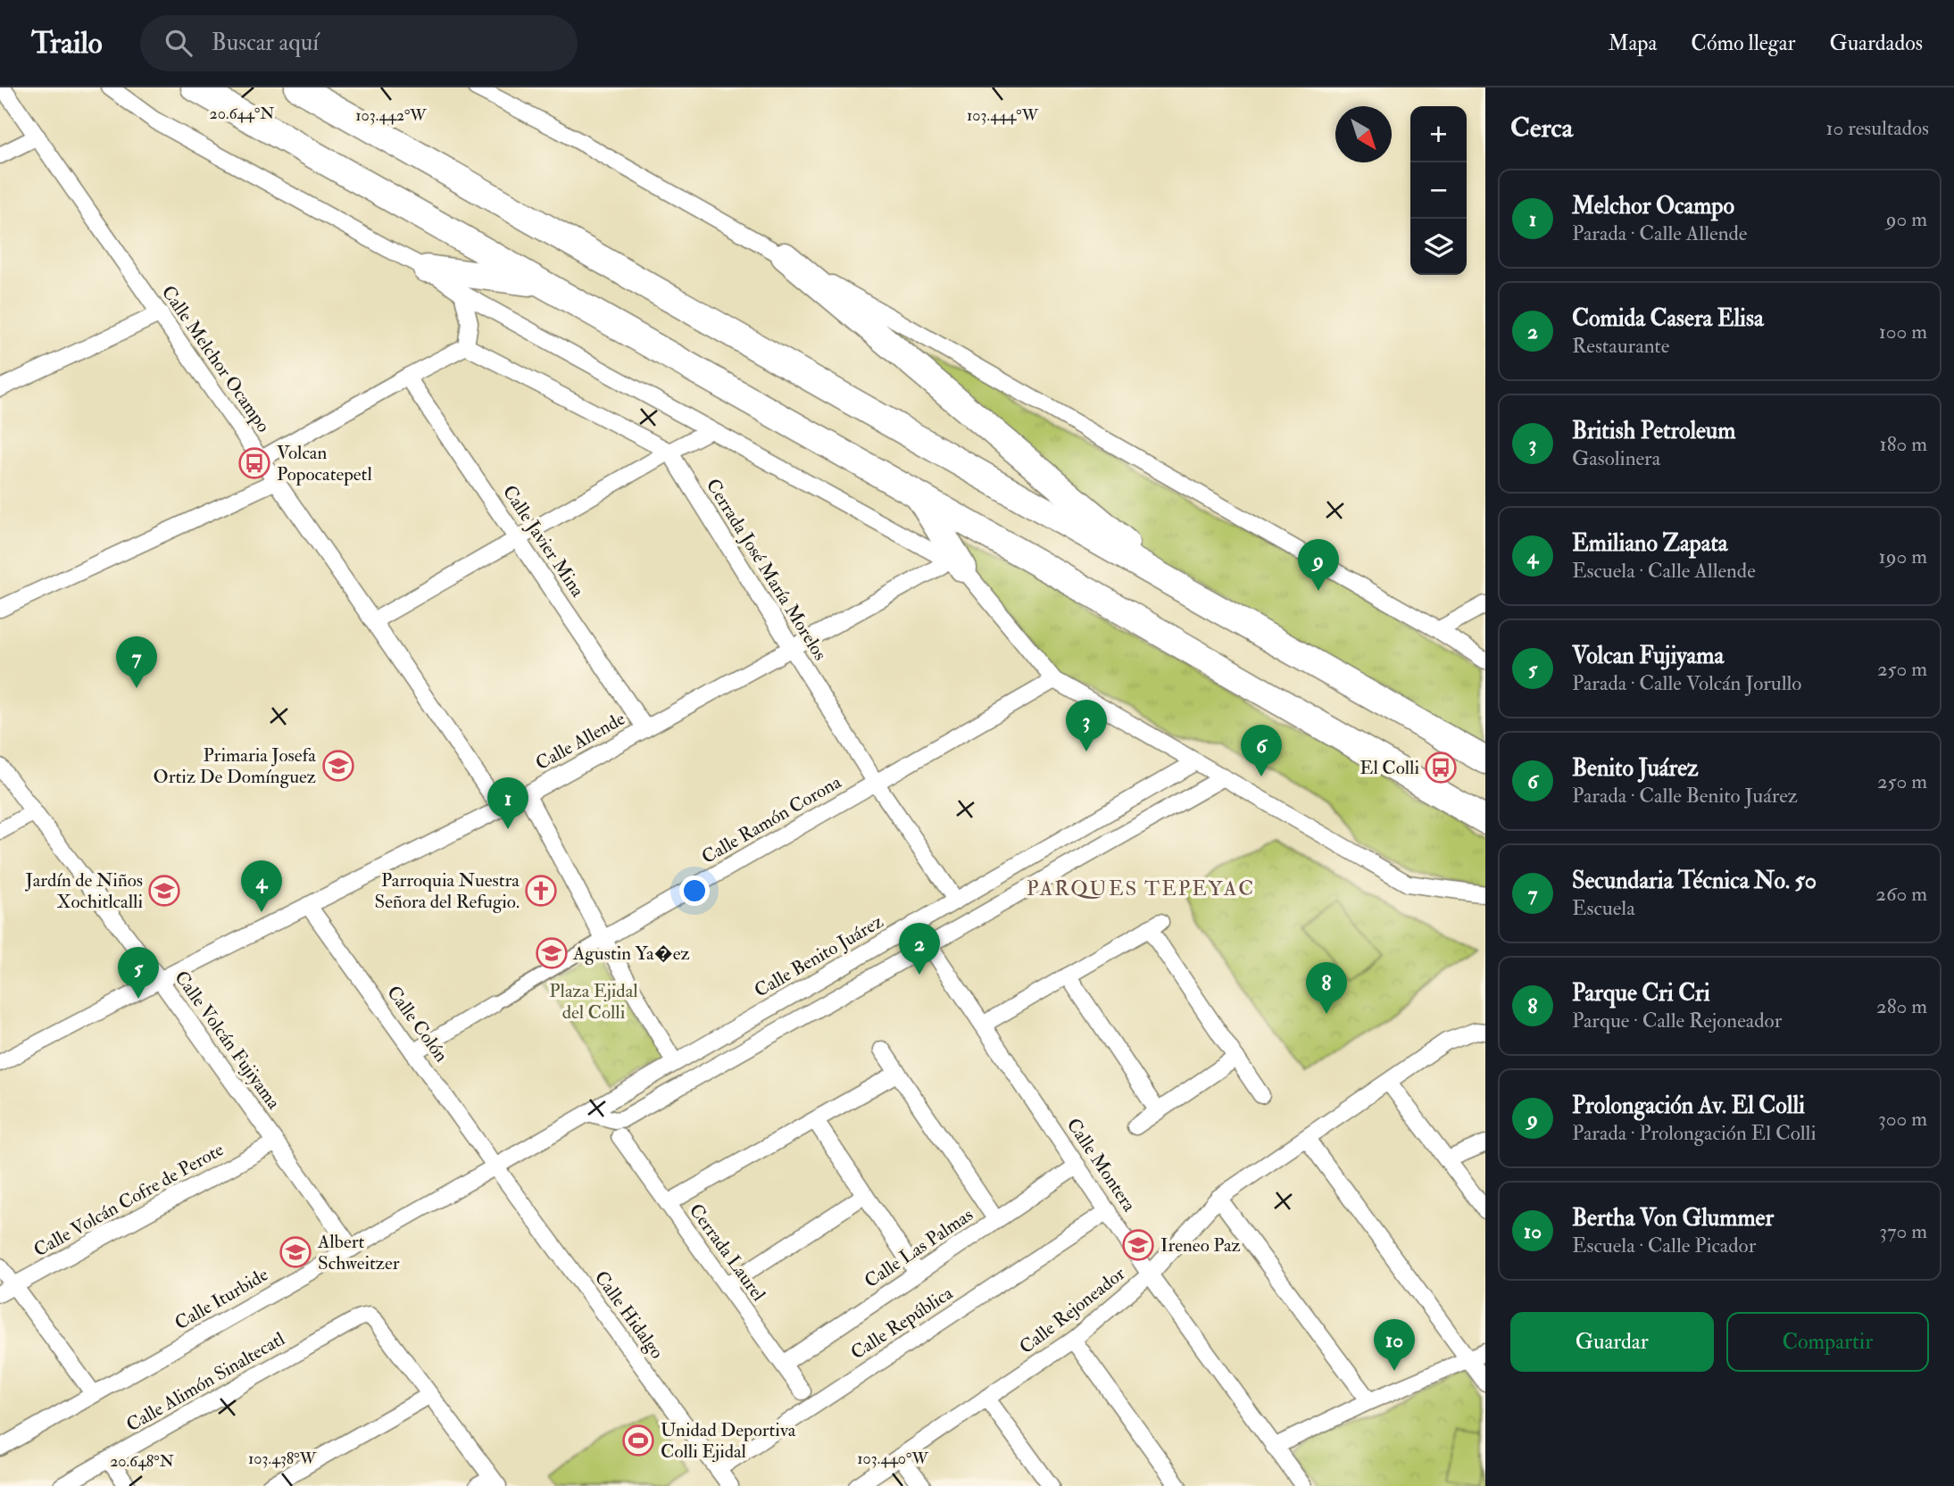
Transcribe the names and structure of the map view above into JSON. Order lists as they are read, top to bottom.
{
  "streets": {
    "street": [
      "Calle Melchor Ocampo",
      "Calle Javier Mina",
      "Cerrada José María Morelos",
      "Calle Allende",
      "Calle Ramón Corona",
      "Calle Benito Juárez",
      "Calle Colón",
      "Calle Volcán Fujiyama",
      "Calle Montera",
      "Calle Volcán Cofre de Perote",
      "Calle Las Palmas",
      "Cerrada Laurel",
      "Calle Iturbide",
      "Calle Rejoneador",
      "Calle Hidalgo",
      "Calle República",
      "Calle Alimón Sinaltecatl"
    ]
  },
  "crossings": [
    ["Calle Melchor Ocampo", "Calle Allende"],
    ["Calle Javier Mina", "Calle Allende"],
    ["Cerrada José María Morelos", "Calle Allende"],
    ["Cerrada José María Morelos", "Calle Ramón Corona"],
    ["Cerrada José María Morelos", "Calle Benito Juárez"],
    ["Calle Allende", "Calle Colón"],
    ["Calle Allende", "Calle Volcán Fujiyama"],
    ["Calle Ramón Corona", "Calle Colón"],
    ["Calle Benito Juárez", "Calle Colón"],
    ["Calle Benito Juárez", "Calle Montera"],
    ["Calle Benito Juárez", "Calle Iturbide"],
    ["Calle Benito Juárez", "Calle Hidalgo"],
    ["Calle Colón", "Calle Iturbide"],
    ["Calle Colón", "Calle Hidalgo"],
    ["Calle Volcán Fujiyama", "Calle Volcán Cofre de Perote"],
    ["Calle Volcán Fujiyama", "Calle Iturbide"],
    ["Calle Montera", "Calle Las Palmas"],
    ["Calle Montera", "Calle Rejoneador"],
    ["Calle Montera", "Calle República"],
    ["Calle Las Palmas", "Cerrada Laurel"],
    ["Calle Iturbide", "Calle Hidalgo"],
    ["Calle Hidalgo", "Calle República"]
  ],
  "districts": ["PARQUES TEPEYAC"],
  "parks": ["Plaza Ejidal del Colli"],
  "places": {
    "bus stop": ["Volcan Popocatepetl", "El Colli"],
    "school or university": [
      "Primaria Josefa Ortiz De Domínguez",
      "Jardín de Niños Xochitlcalli",
      "Agustin Ya�ez",
      "Ireneo Paz",
      "Albert Schweitzer"
    ],
    "church": ["Parroquia Nuestra Señora del Refugio."],
    "sports": ["Unidad Deportiva Colli Ejidal"]
  },
  "north": "bottom right",
  "page": {
    "header": "Trailo",
    "search": "Buscar aquí",
    "nav": ["Mapa", "Cómo llegar", "Guardados"],
    "heading": ["Cerca", "10 resultados"],
    "map_buttons": ["+", "−"],
    "list": [
      {
        "mark": "1",
        "name": "Melchor Ocampo",
        "note": "Parada · Calle Allende",
        "value": "90 m"
      },
      {
        "mark": "2",
        "name": "Comida Casera Elisa",
        "note": "Restaurante",
        "value": "100 m"
      },
      {
        "mark": "3",
        "name": "British Petroleum",
        "note": "Gasolinera",
        "value": "180 m"
      },
      {
        "mark": "4",
        "name": "Emiliano Zapata",
        "note": "Escuela · Calle Allende",
        "value": "190 m"
      },
      {
        "mark": "5",
        "name": "Volcan Fujiyama",
        "note": "Parada · Calle Volcán Jorullo",
        "value": "250 m"
      },
      {
        "mark": "6",
        "name": "Benito Juárez",
        "note": "Parada · Calle Benito Juárez",
        "value": "250 m"
      },
      {
        "mark": "7",
        "name": "Secundaria Técnica No. 50",
        "note": "Escuela",
        "value": "260 m"
      },
      {
        "mark": "8",
        "name": "Parque Cri Cri",
        "note": "Parque · Calle Rejoneador",
        "value": "280 m"
      },
      {
        "mark": "9",
        "name": "Prolongación Av. El Colli",
        "note": "Parada · Prolongación El Colli",
        "value": "300 m"
      },
      {
        "mark": "10",
        "name": "Bertha Von Glummer",
        "note": "Escuela · Calle Picador",
        "value": "370 m"
      }
    ],
    "pins": [
      "9",
      "7",
      "3",
      "6",
      "1",
      "4",
      "2",
      "5",
      "8",
      "10"
    ],
    "buttons": ["Guardar", "Compartir"]
  },
  "coordinates": [
    "20.644°N",
    "103.442°W",
    "103.444°W",
    "103.438°W",
    "103.440°W",
    "20.648°N"
  ]
}
